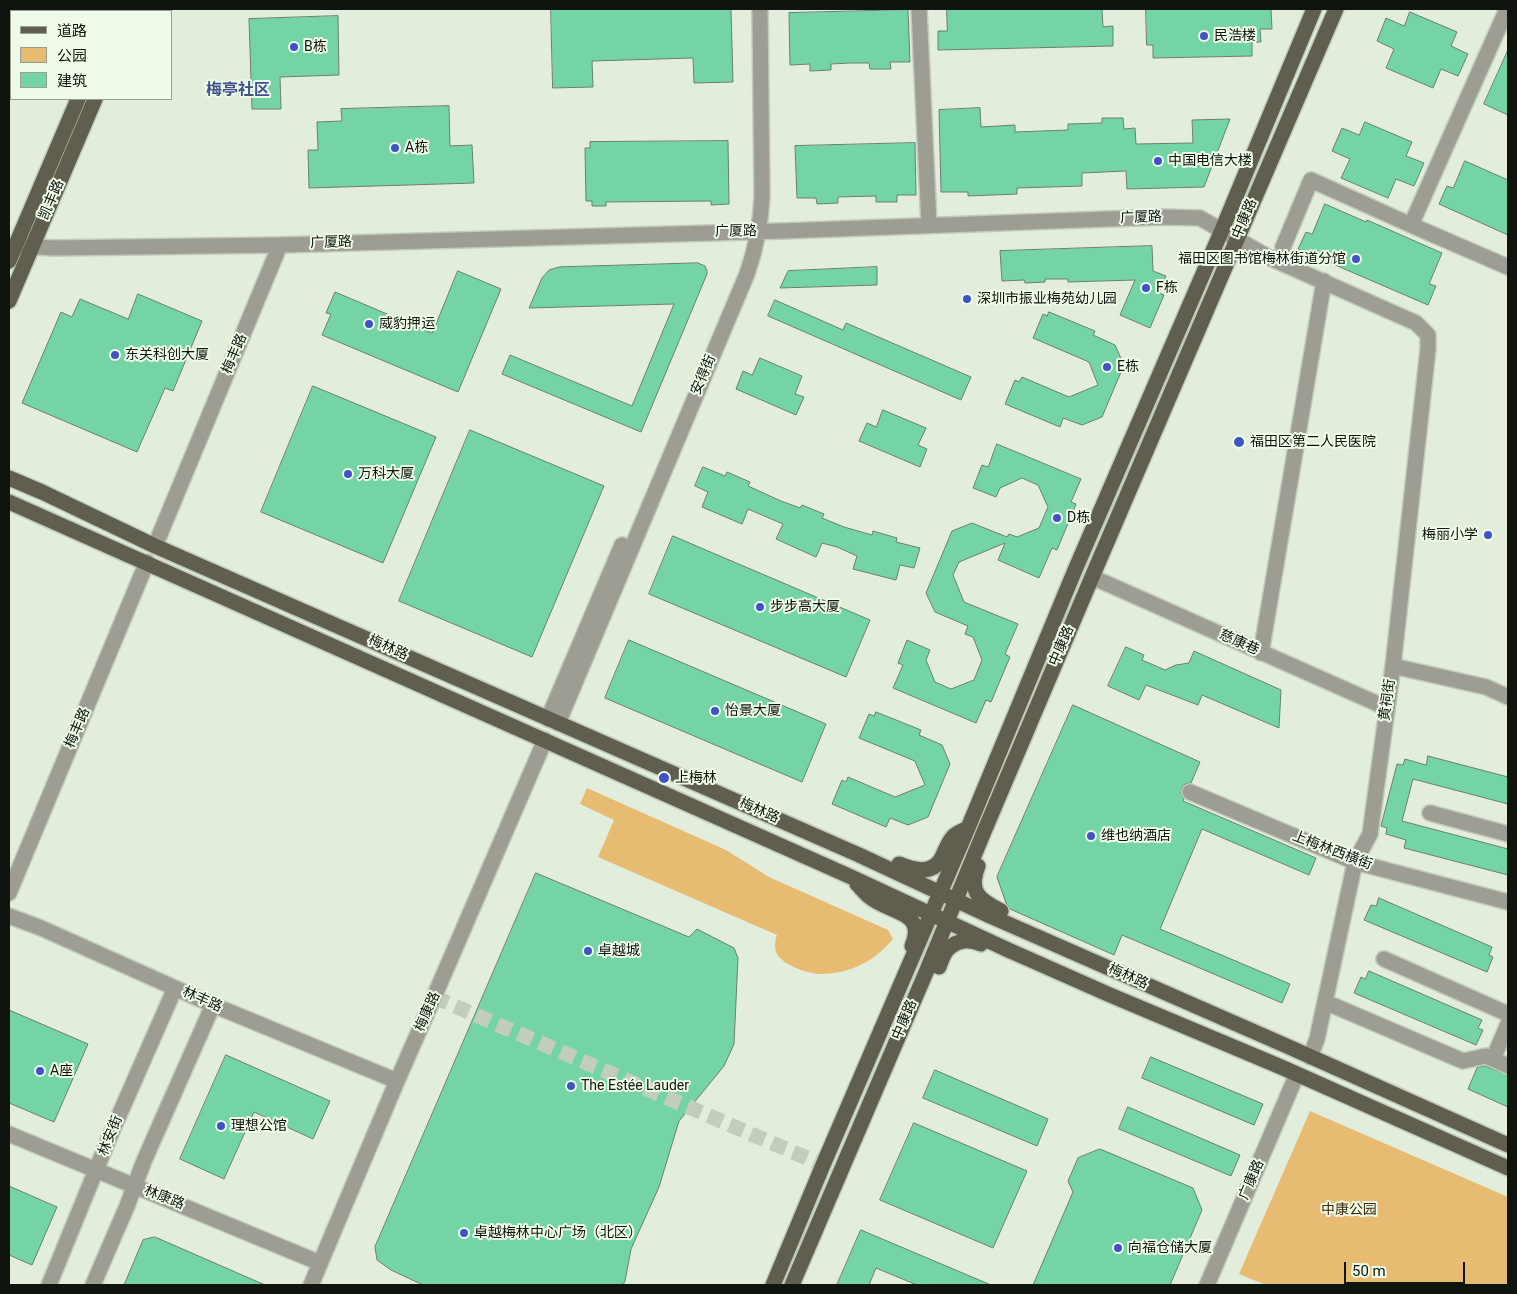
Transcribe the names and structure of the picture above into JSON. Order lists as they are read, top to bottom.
{
  "streets": {
    "main road": ["凯丰路", "中康路", "梅林路"],
    "street": [
      "广厦路",
      "梅丰路",
      "安得街",
      "慈康巷",
      "黄祠街",
      "上梅林西横街",
      "林丰路",
      "梅康路",
      "林安街",
      "广康路",
      "林康路"
    ]
  },
  "crossings": [
    ["凯丰路", "广厦路"],
    ["广厦路", "中康路"],
    ["广厦路", "梅丰路"],
    ["广厦路", "安得街"],
    ["广厦路", "黄祠街"],
    ["中康路", "慈康巷"],
    ["中康路", "梅林路"],
    ["梅丰路", "梅林路"],
    ["安得街", "梅林路"],
    ["慈康巷", "黄祠街"],
    ["梅林路", "黄祠街"],
    ["梅林路", "梅康路"],
    ["梅林路", "广康路"],
    ["黄祠街", "上梅林西横街"],
    ["林丰路", "梅康路"],
    ["林丰路", "林安街"],
    ["梅康路", "林康路"],
    ["林安街", "林康路"]
  ],
  "districts": ["梅亭社区"],
  "parks": ["中康公园"],
  "places": [
    "民浩楼",
    "B栋",
    "A栋",
    "中国电信大楼",
    "福田区图书馆梅林街道分馆",
    "F栋",
    "深圳市振业梅苑幼儿园",
    "威豹押运",
    "东关科创大厦",
    "E栋",
    "福田区第二人民医院",
    "万科大厦",
    "D栋",
    "梅丽小学",
    "步步高大厦",
    "怡景大厦",
    "上梅林",
    "维也纳酒店",
    "卓越城",
    "A座",
    "The Estée Lauder",
    "理想公馆",
    "卓越梅林中心广场（北区）",
    "向福仓储大厦"
  ],
  "legend": ["道路", "公园", "建筑"],
  "scale_bar": "50 m"
}
